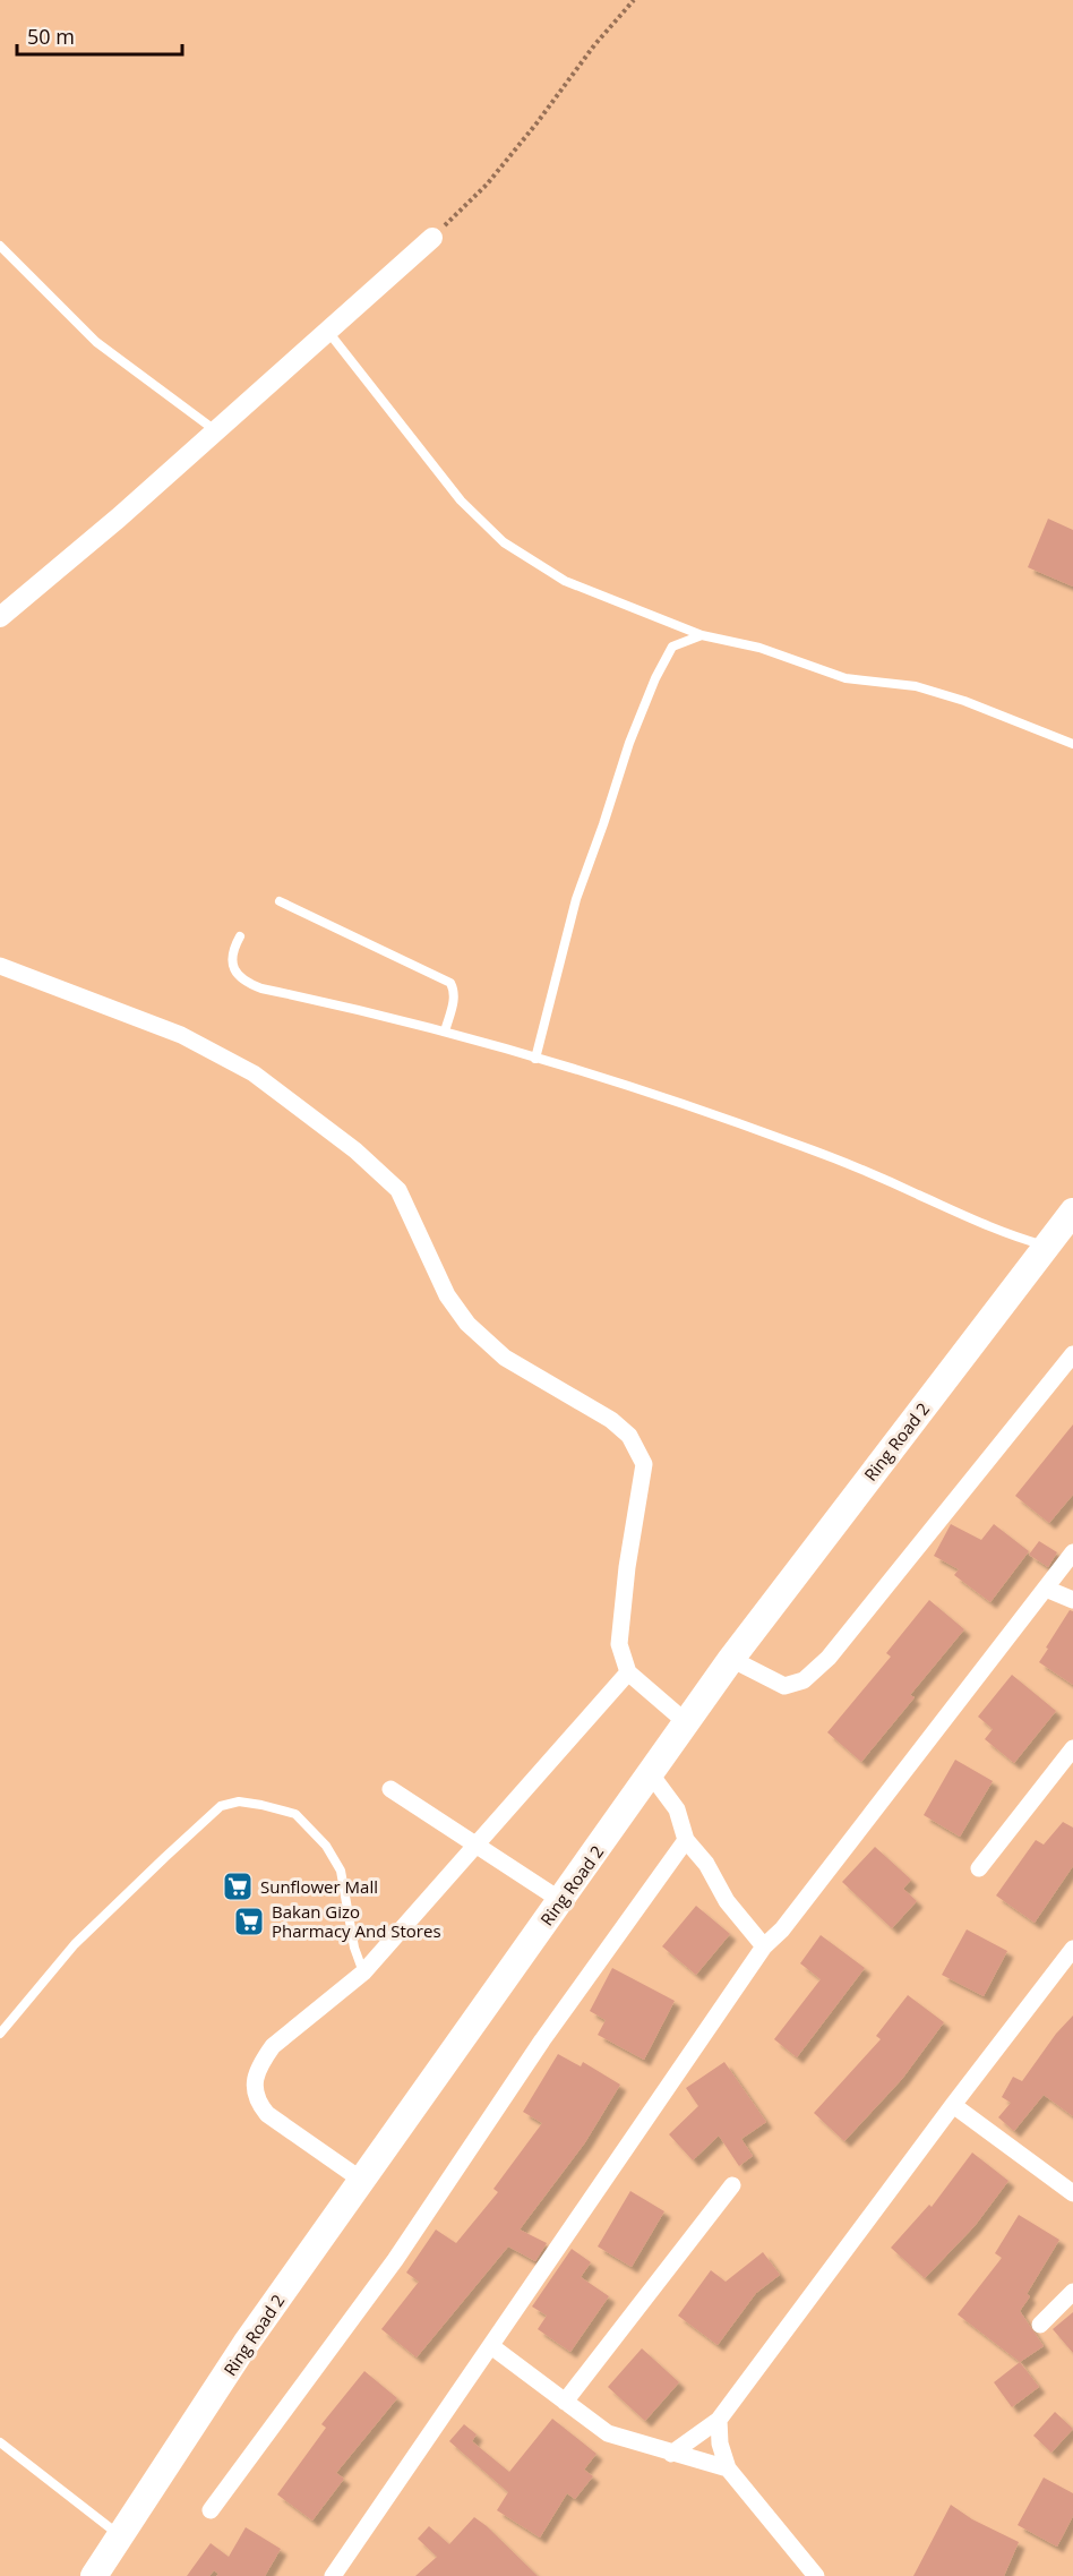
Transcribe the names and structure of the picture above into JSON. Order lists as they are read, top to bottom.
{
  "streets": {
    "main road": ["Ring Road 2"]
  },
  "places": {
    "supermarket": ["Sunflower Mall", "Bakan Gizo Pharmacy And Stores"]
  },
  "scale_bar": "50 m"
}
